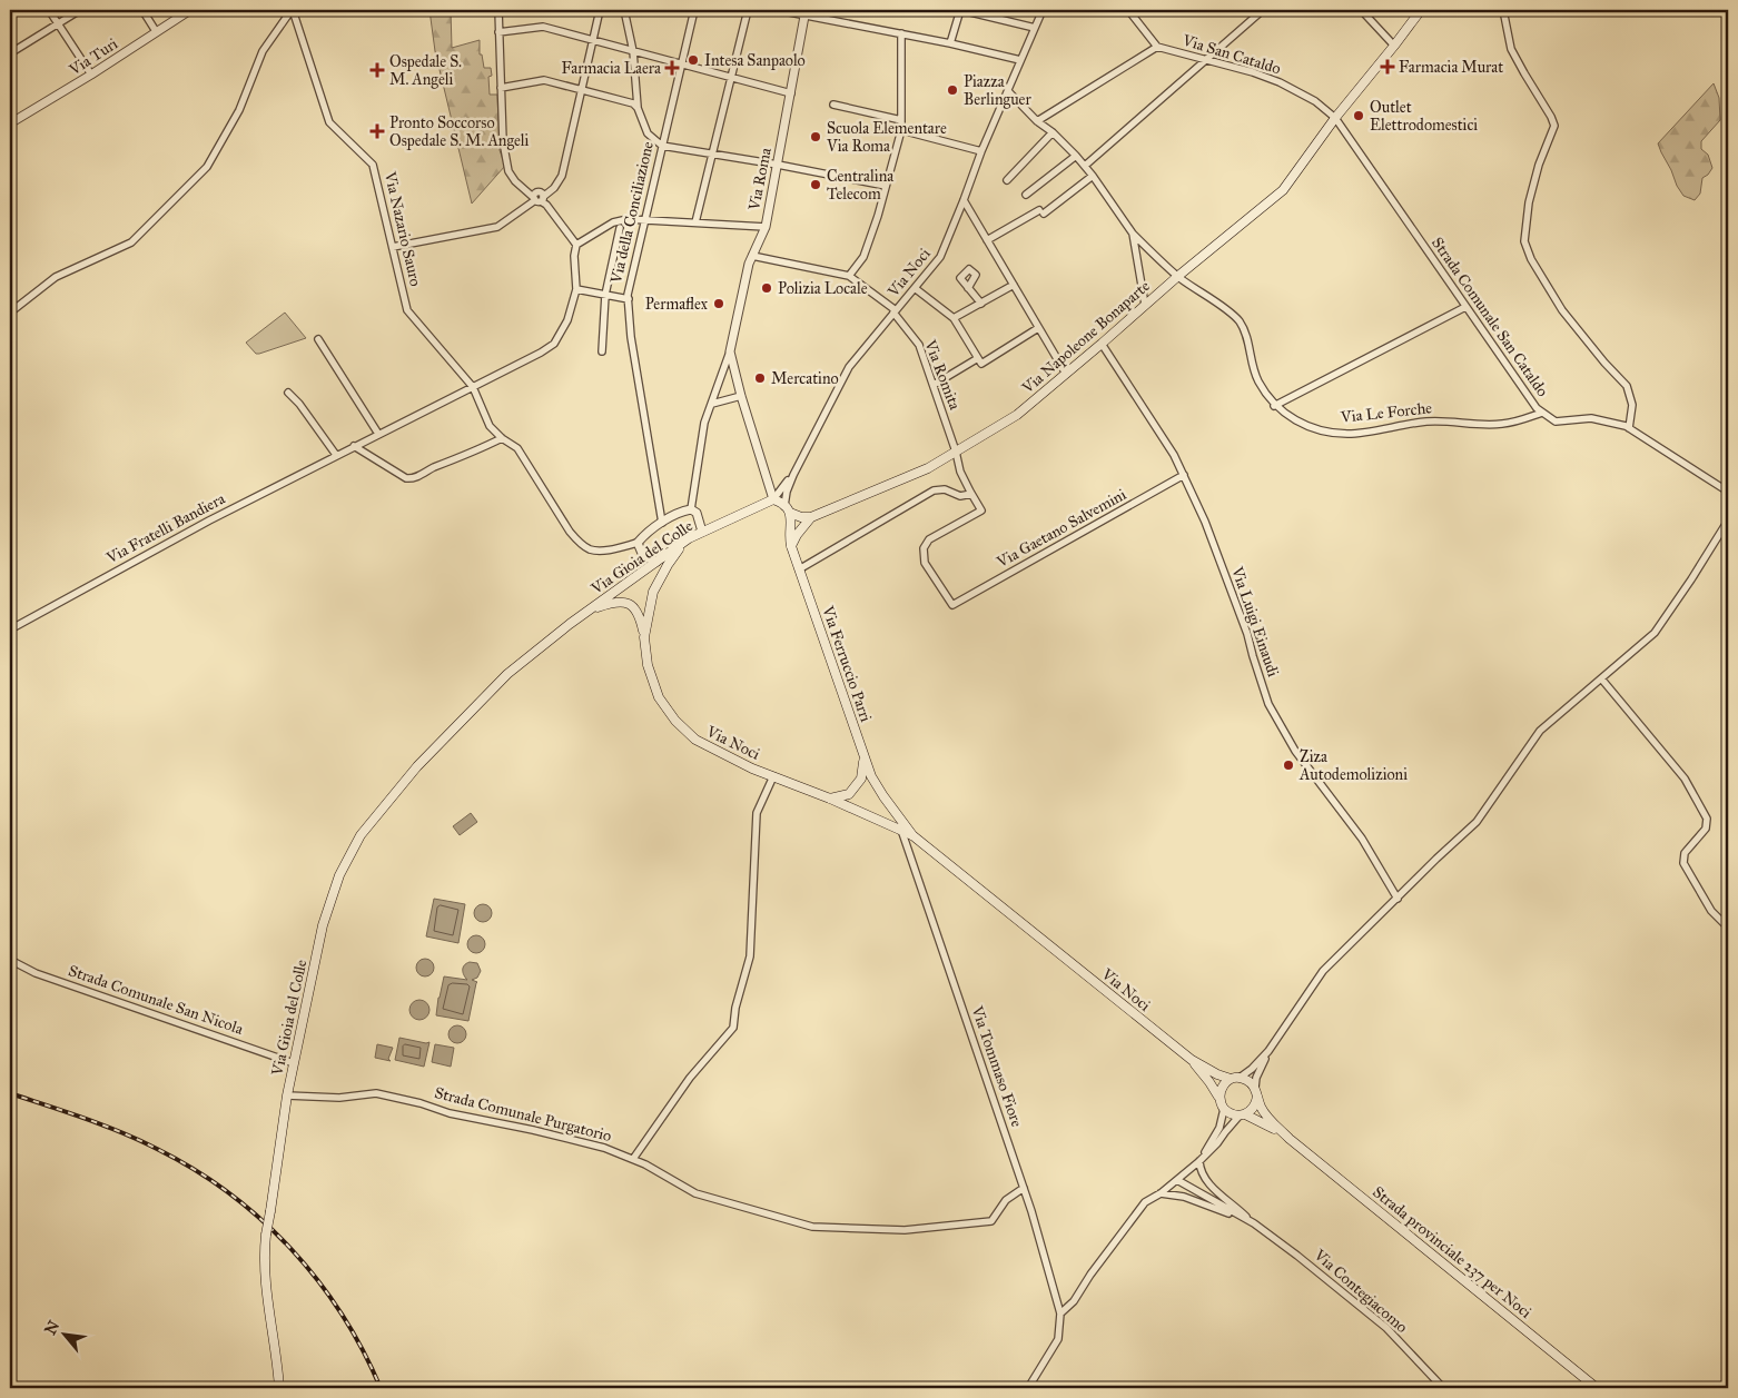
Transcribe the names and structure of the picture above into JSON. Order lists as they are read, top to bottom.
{
  "streets": {
    "main road": [
      "Via Noci",
      "Via Napoleone Bonaparte",
      "Via Gioia del Colle",
      "Via Ferruccio Parri",
      "Strada provinciale 237 per Noci"
    ],
    "street": [
      "Via San Cataldo",
      "Via Turi",
      "Via Roma",
      "Via della Conciliazione",
      "Via Nazario Sauro",
      "Strada Comunale San Cataldo",
      "Via Romita",
      "Via Le Forche",
      "Via Fratelli Bandiera",
      "Via Gaetano Salvemini",
      "Via Luigi Einaudi",
      "Strada Comunale San Nicola",
      "Via Tommaso Fiore",
      "Strada Comunale Purgatorio",
      "Via Contegiacomo"
    ]
  },
  "crossings": [
    ["Via San Cataldo", "Strada Comunale San Cataldo"],
    ["Via San Cataldo", "Via Napoleone Bonaparte"],
    ["Via Nazario Sauro", "Via Fratelli Bandiera"],
    ["Via Noci", "Via Romita"],
    ["Via Noci", "Via Gioia del Colle"],
    ["Via Noci", "Via Ferruccio Parri"],
    ["Via Noci", "Via Tommaso Fiore"],
    ["Via Noci", "Strada provinciale 237 per Noci"],
    ["Strada Comunale San Cataldo", "Via Napoleone Bonaparte"],
    ["Strada Comunale San Cataldo", "Via Le Forche"],
    ["Via Napoleone Bonaparte", "Via Romita"],
    ["Via Napoleone Bonaparte", "Via Le Forche"],
    ["Via Napoleone Bonaparte", "Via Luigi Einaudi"],
    ["Via Napoleone Bonaparte", "Via Ferruccio Parri"],
    ["Via Romita", "Via Gaetano Salvemini"],
    ["Via Gaetano Salvemini", "Via Luigi Einaudi"],
    ["Via Gioia del Colle", "Strada Comunale San Nicola"],
    ["Via Gioia del Colle", "Strada Comunale Purgatorio"],
    ["Via Tommaso Fiore", "Strada Comunale Purgatorio"]
  ],
  "places": {
    "other": [
      "Intesa Sanpaolo",
      "Piazza Berlinguer",
      "Outlet Elettrodomestici",
      "Scuola Elementare Via Roma",
      "Centralina Telecom",
      "Polizia Locale",
      "Permaflex",
      "Mercatino",
      "Ziza Autodemolizioni"
    ],
    "health": [
      "Farmacia Murat",
      "Farmacia Laera",
      "Ospedale S. M. Angeli",
      "Pronto Soccorso Ospedale S. M. Angeli"
    ]
  },
  "north": "top left"
}
